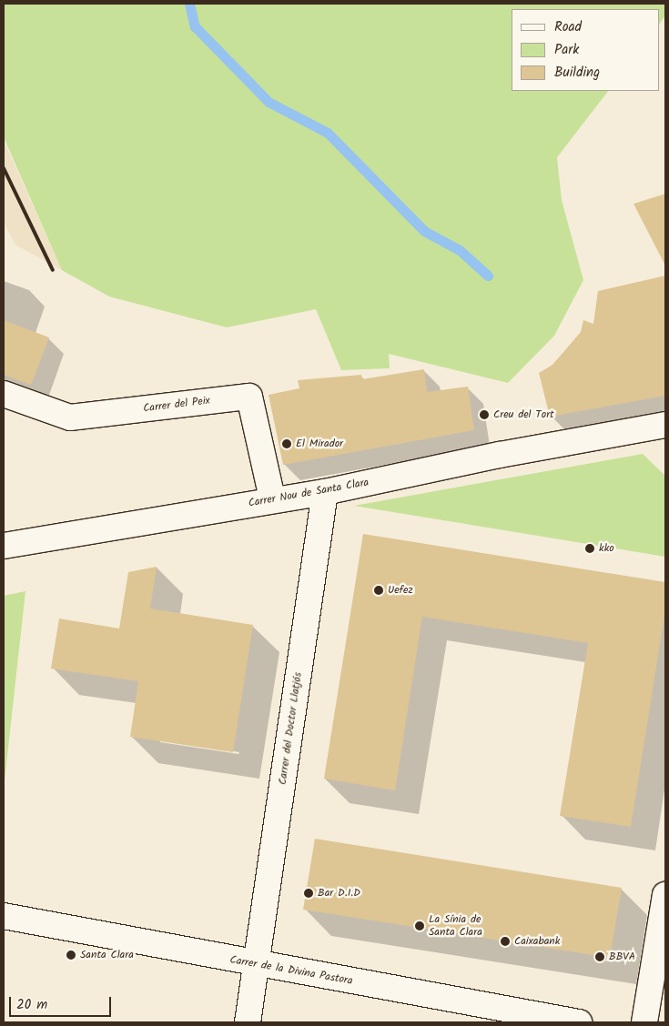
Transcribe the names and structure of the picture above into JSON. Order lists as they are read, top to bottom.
{
  "streets": {
    "street": [
      "Carrer del Peix",
      "Carrer Nou de Santa Clara",
      "Carrer del Doctor Llatjós",
      "Carrer de la Divina Pastora"
    ]
  },
  "crossings": [
    ["Carrer del Peix", "Carrer Nou de Santa Clara"],
    ["Carrer Nou de Santa Clara", "Carrer del Doctor Llatjós"],
    ["Carrer del Doctor Llatjós", "Carrer de la Divina Pastora"]
  ],
  "places": [
    "Creu del Tort",
    "El Mirador",
    "kko",
    "Uefez",
    "Bar D.I.D",
    "La Sínia de Santa Clara",
    "Caixabank",
    "Santa Clara",
    "BBVA"
  ],
  "legend": ["Road", "Park", "Building"],
  "scale_bar": "20 m"
}
